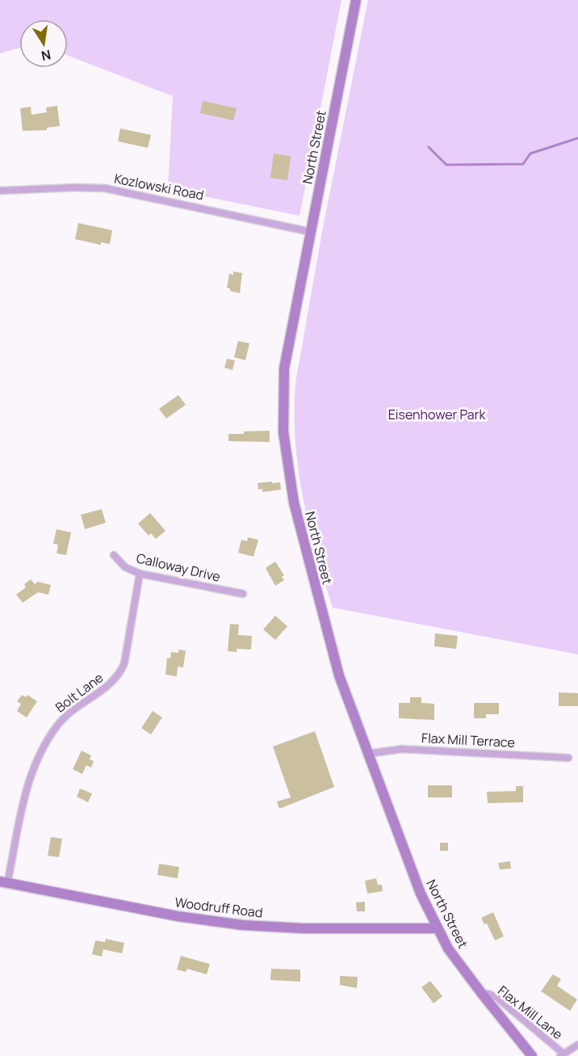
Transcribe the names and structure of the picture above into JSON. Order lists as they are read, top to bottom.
{
  "streets": {
    "main road": ["North Street", "Woodruff Road"],
    "street": [
      "Kozlowski Road",
      "Calloway Drive",
      "Bolt Lane",
      "Flax Mill Terrace",
      "Flax Mill Lane"
    ]
  },
  "crossings": [
    ["North Street", "Kozlowski Road"],
    ["North Street", "Flax Mill Terrace"],
    ["North Street", "Woodruff Road"],
    ["North Street", "Flax Mill Lane"],
    ["Calloway Drive", "Bolt Lane"],
    ["Bolt Lane", "Woodruff Road"]
  ],
  "parks": ["Eisenhower Park"],
  "north": "bottom"
}
